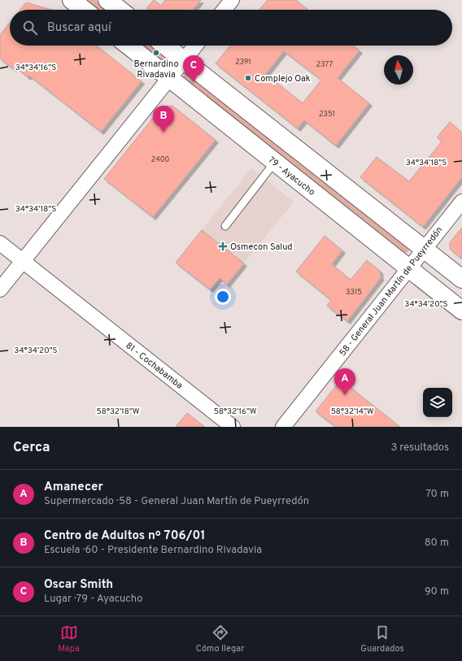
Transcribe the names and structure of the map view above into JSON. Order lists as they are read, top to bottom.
{
  "streets": {
    "main road": ["79 - Ayacucho"],
    "street": ["58 - General Juan Martín de Pueyrredón", "81 - Cochabamba"]
  },
  "crossings": [
    ["79 - Ayacucho", "58 - General Juan Martín de Pueyrredón"]
  ],
  "places": {
    "other": ["Bernardino Rivadavia", "Complejo Oak"],
    "health": ["Osmecon Salud"]
  },
  "house_numbers": [
    "2391",
    "2377",
    "2351",
    "2400",
    "3315"
  ],
  "north": "top",
  "page": {
    "search": "Buscar aquí",
    "pins": ["C", "B", "A"],
    "heading": ["Cerca", "3 resultados"],
    "list": [
      {
        "mark": "A",
        "name": "Amanecer",
        "note": "Supermercado · 58 - General Juan Martín de Pueyrredón",
        "value": "70 m"
      },
      {
        "mark": "B",
        "name": "Centro de Adultos nº 706/01",
        "note": "Escuela · 60 - Presidente Bernardino Rivadavia",
        "value": "80 m"
      },
      {
        "mark": "C",
        "name": "Oscar Smith",
        "note": "Lugar · 79 - Ayacucho",
        "value": "90 m"
      }
    ],
    "nav": ["Mapa", "Cómo llegar", "Guardados"]
  },
  "coordinates": [
    "34°34'16\"S",
    "34°34'18\"S",
    "34°34'20\"S",
    "58°32'18\"W",
    "58°32'16\"W",
    "58°32'14\"W"
  ]
}
